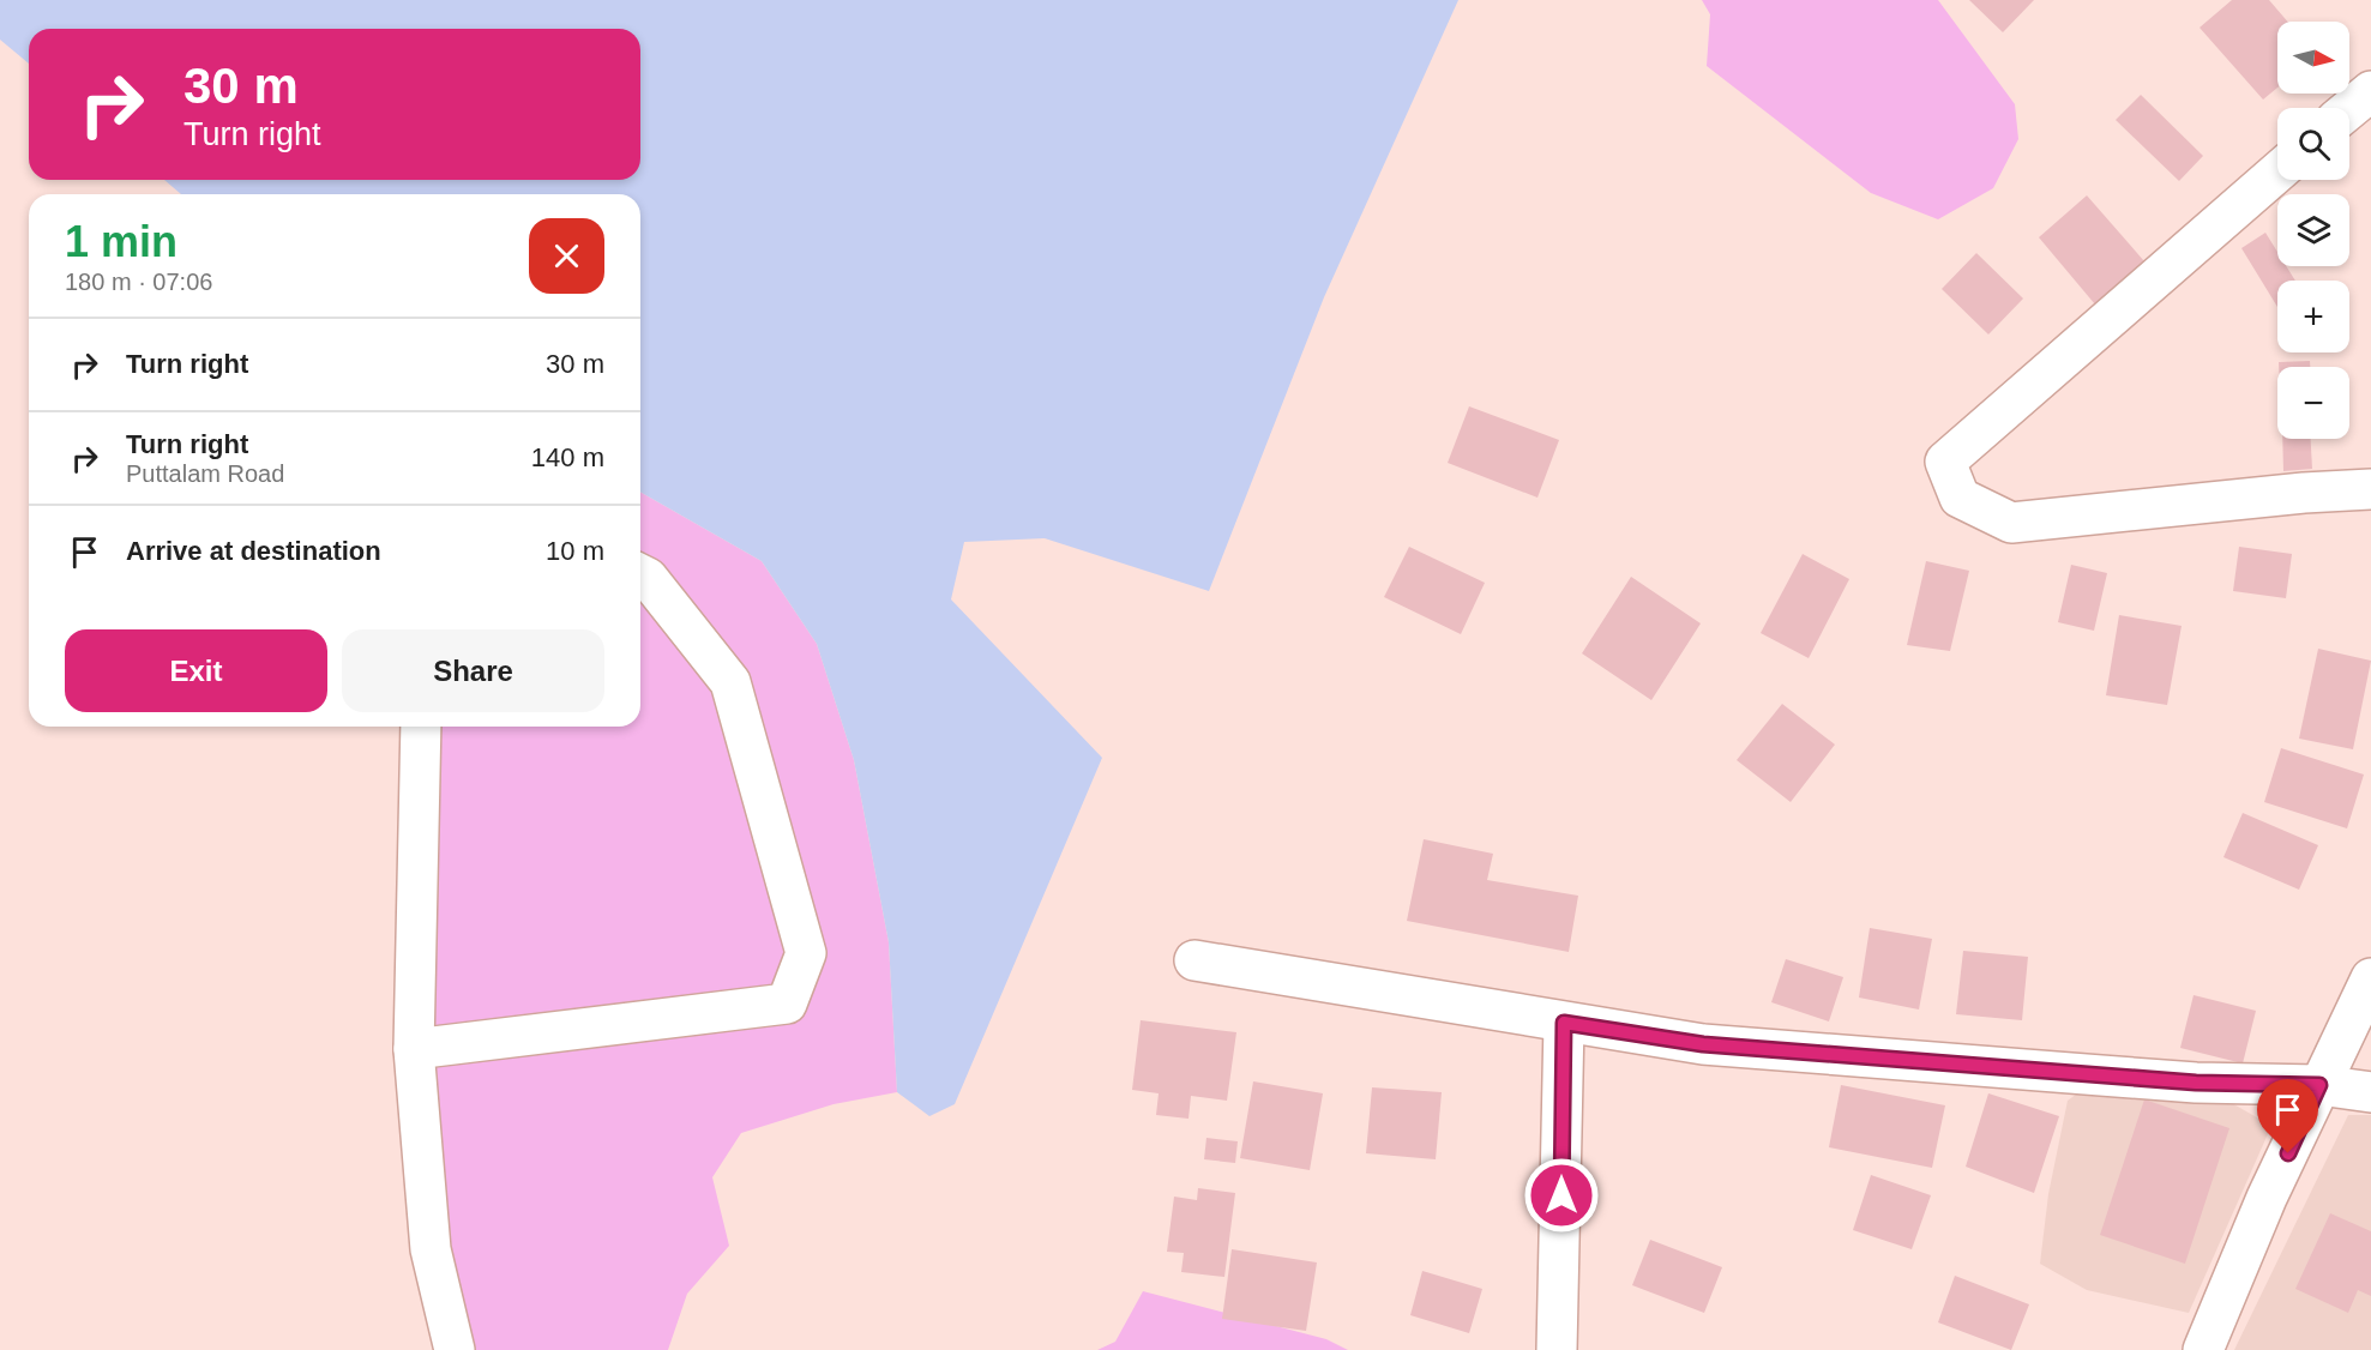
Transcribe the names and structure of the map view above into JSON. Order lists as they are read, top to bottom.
{
  "north": "right",
  "page": {
    "map_buttons": ["+", "−"],
    "turn": ["30 m", "Turn right"],
    "heading": ["1 min", "180 m · 07:06"],
    "list": [
      {
        "name": "Turn right",
        "value": "30 m"
      },
      {
        "name": "Turn right",
        "note": "Puttalam Road",
        "value": "140 m"
      },
      {
        "name": "Arrive at destination",
        "value": "10 m"
      }
    ],
    "buttons": ["Exit", "Share"]
  }
}
